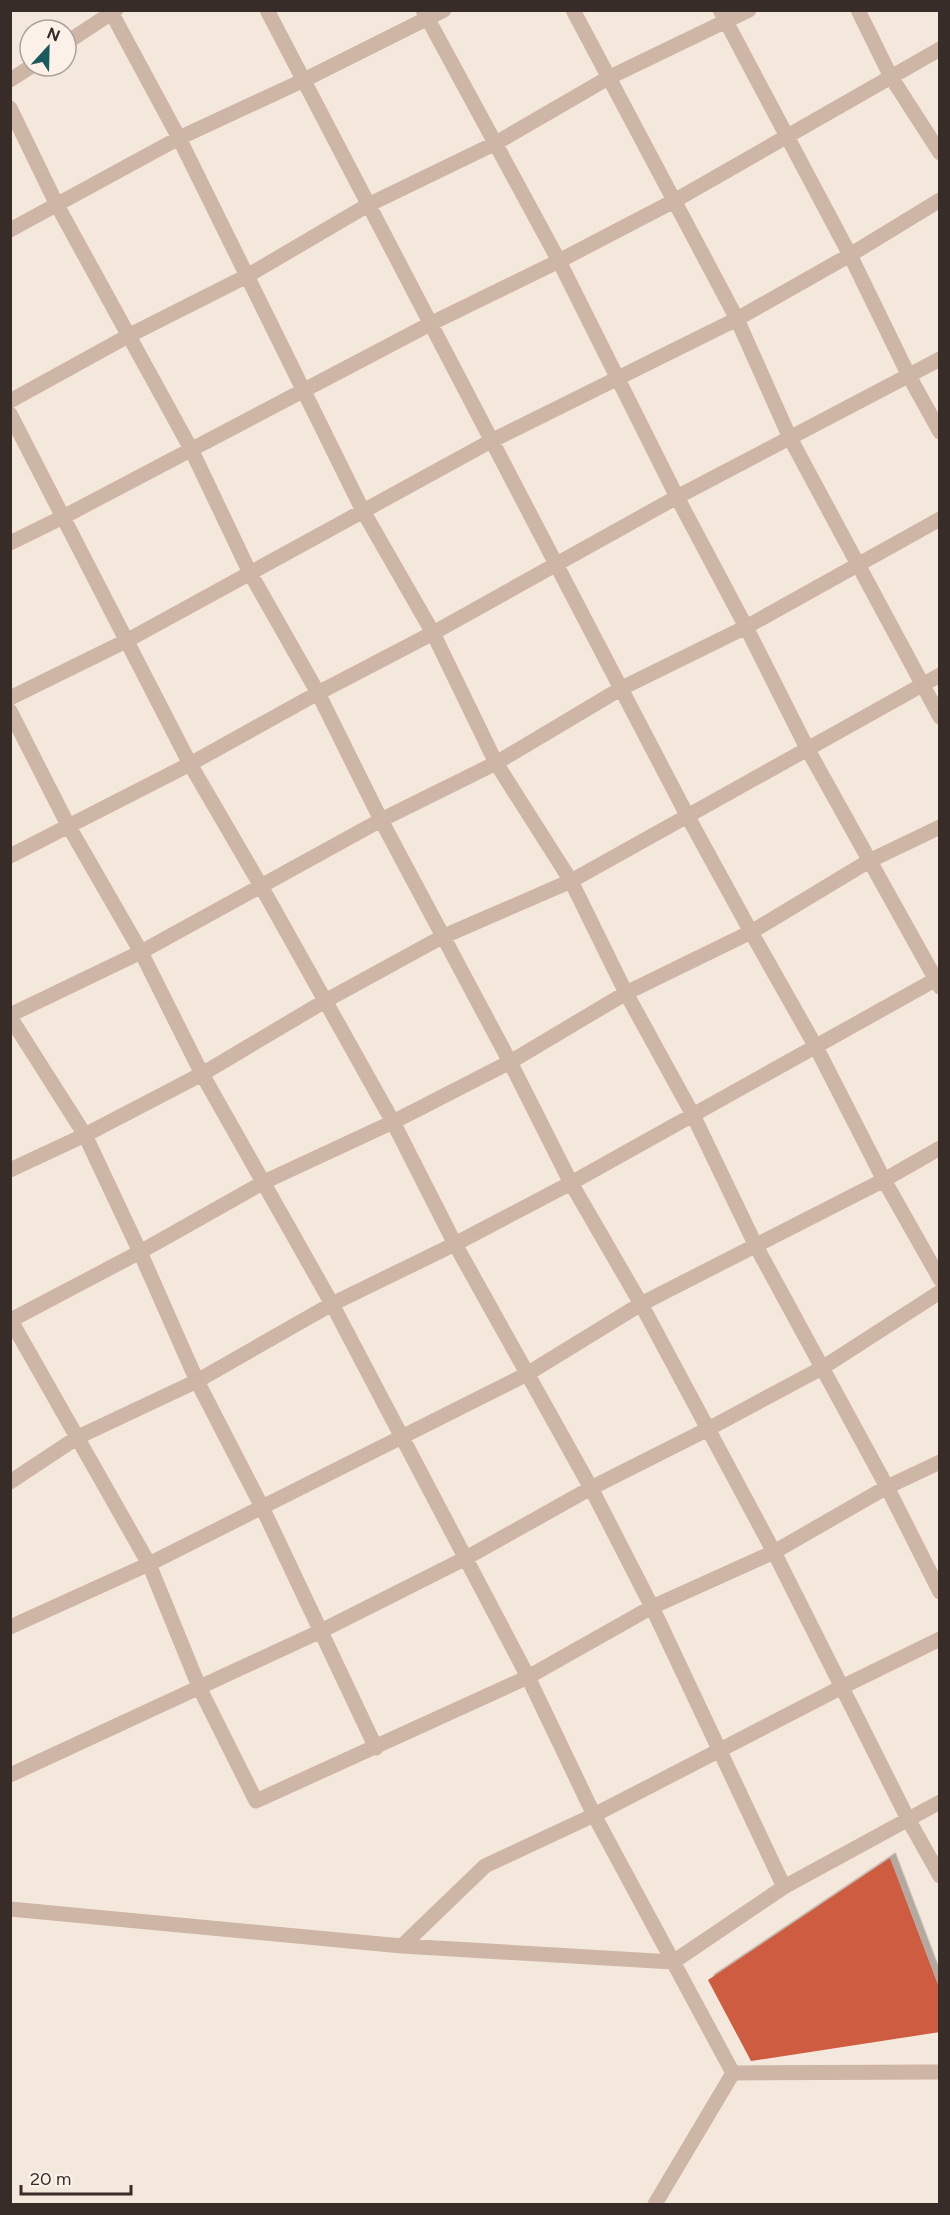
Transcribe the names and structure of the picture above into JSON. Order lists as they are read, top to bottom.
{
  "scale_bar": "20 m",
  "north": "top"
}
